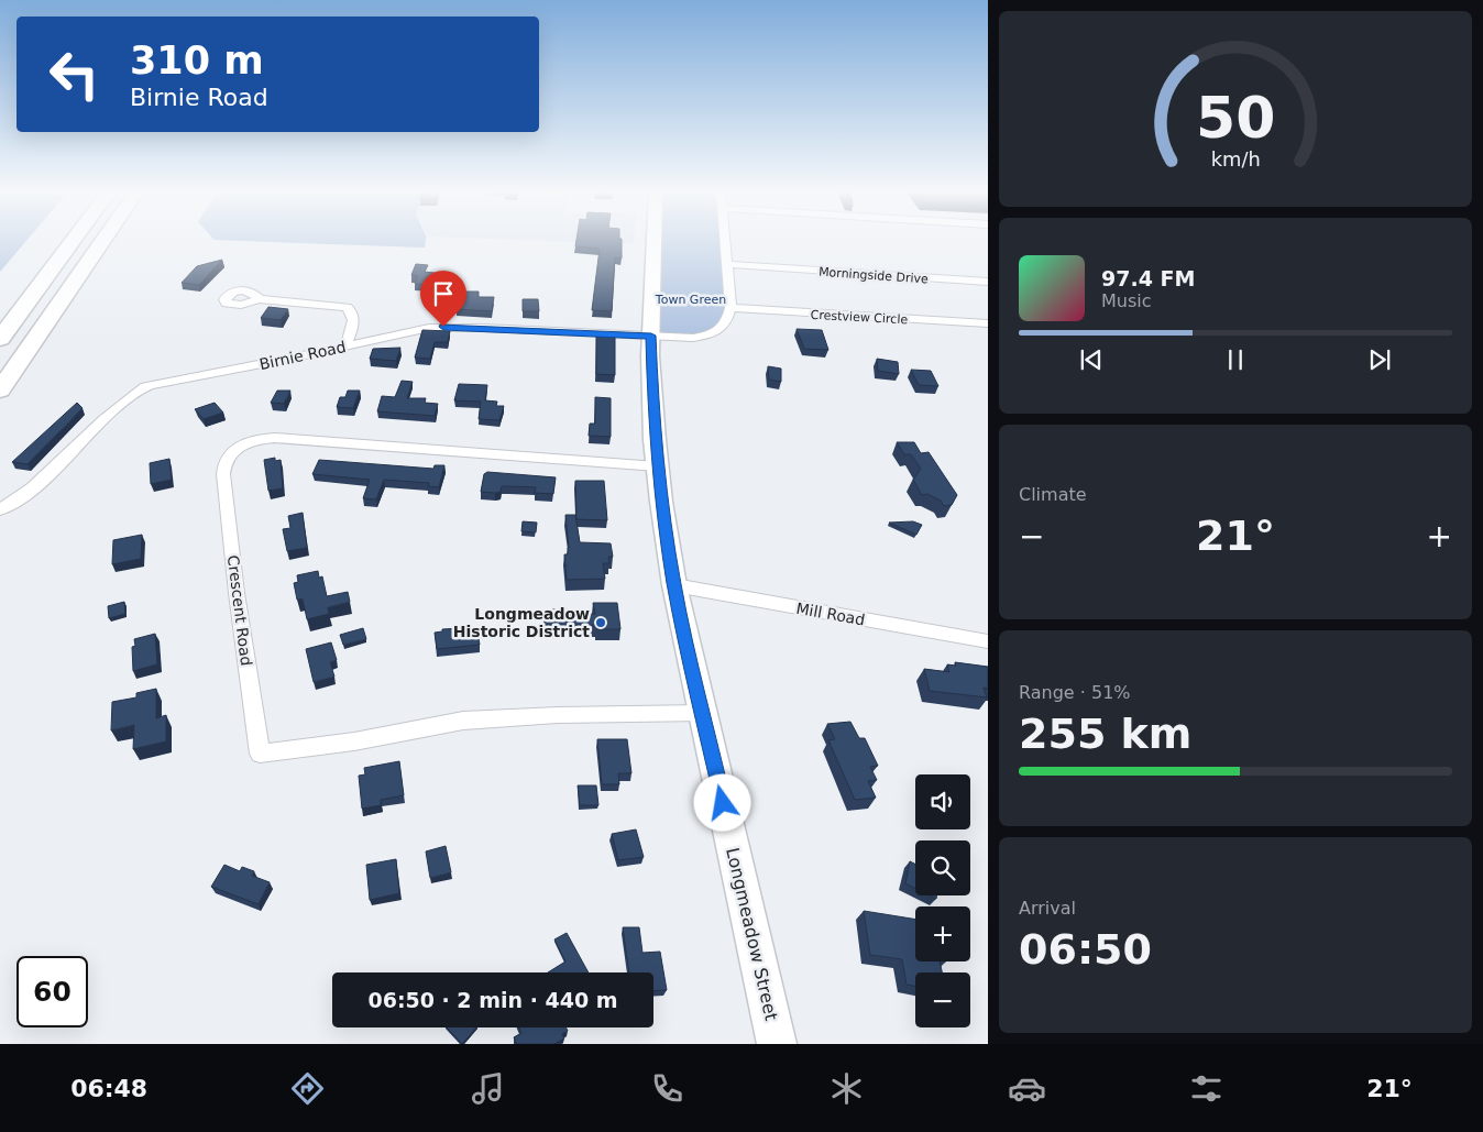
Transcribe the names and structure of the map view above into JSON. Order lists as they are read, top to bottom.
{
  "streets": {
    "main road": ["Longmeadow Street"],
    "street": [
      "Morningside Drive",
      "Crestview Circle",
      "Birnie Road",
      "Crescent Road",
      "Mill Road"
    ]
  },
  "crossings": [
    ["Birnie Road", "Longmeadow Street"],
    ["Crescent Road", "Longmeadow Street"],
    ["Mill Road", "Longmeadow Street"]
  ],
  "parks": ["Town Green"],
  "places": ["Longmeadow Historic District"],
  "page": {
    "turn": ["310 m", "Birnie Road"],
    "song": ["97.4 FM", "Music"],
    "tile": [
      "Climate",
      ["Range · 51%", "255 km"],
      ["Arrival", "06:50"]
    ],
    "heat": ["−", "21°", "+"],
    "map_buttons": ["+", "−"],
    "limit": "60",
    "trip": "06:50 · 2 min · 440 m",
    "tabs": ["06:48", "21°"],
    "gauge": ["50", "km/h"]
  }
}
